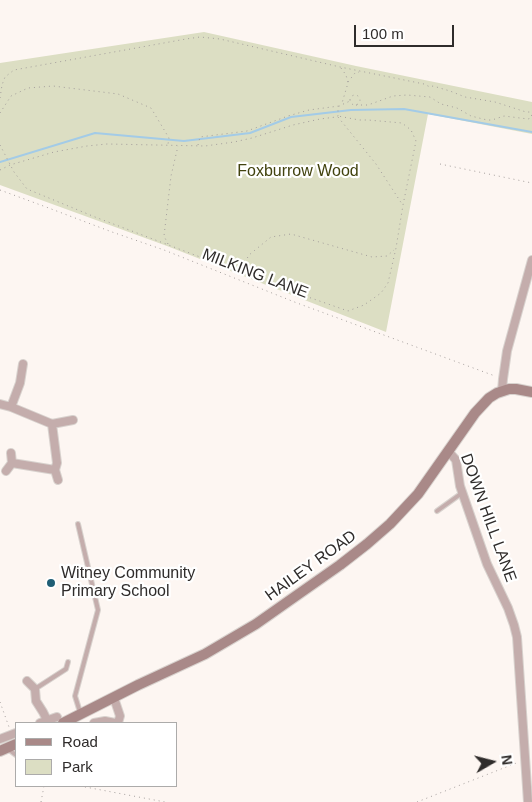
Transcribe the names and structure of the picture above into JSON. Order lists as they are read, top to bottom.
{
  "streets": {
    "main road": ["HAILEY ROAD"],
    "street": ["DOWN HILL LANE"],
    "path": ["MILKING LANE"]
  },
  "crossings": [
    ["DOWN HILL LANE", "HAILEY ROAD"]
  ],
  "parks": ["Foxburrow Wood"],
  "places": ["Witney Community Primary School"],
  "legend": ["Road", "Park"],
  "scale_bar": "100 m",
  "north": "right"
}
